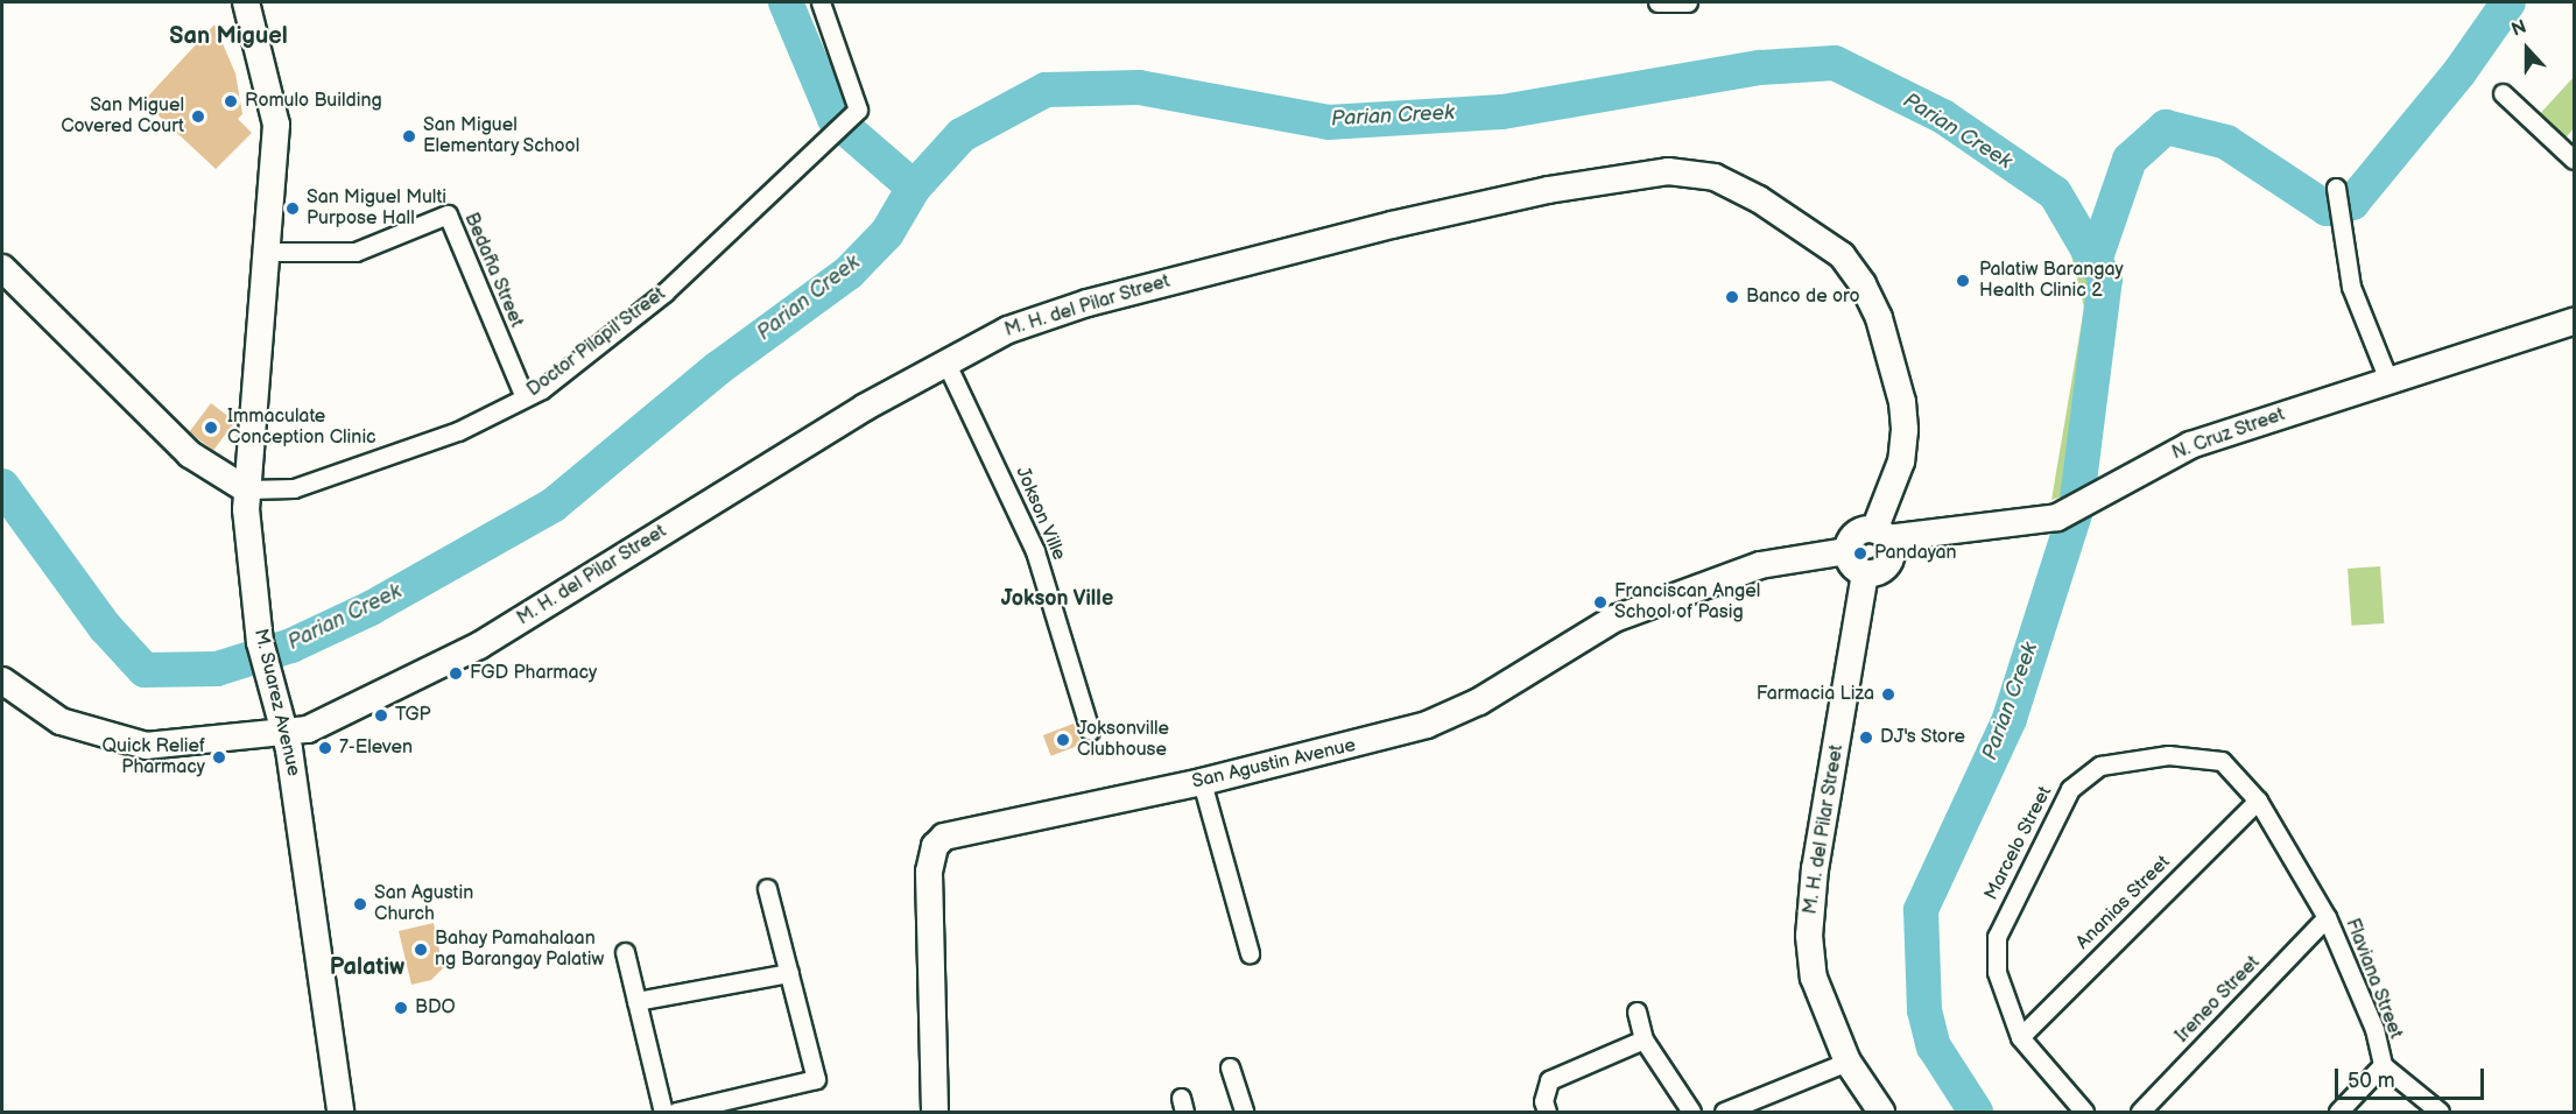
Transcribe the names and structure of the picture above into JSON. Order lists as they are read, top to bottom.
{
  "streets": {
    "street": [
      "Bedaña Street",
      "M. H. del Pilar Street",
      "Doctor Pilapil Street",
      "N. Cruz Street",
      "Jokson Ville",
      "M. Suarez Avenue",
      "San Agustin Avenue",
      "Marcelo Street",
      "Ananias Street",
      "Flaviana Street",
      "Ireneo Street"
    ]
  },
  "crossings": [
    ["Bedaña Street", "Doctor Pilapil Street"],
    ["Bedaña Street", "M. Suarez Avenue"],
    ["M. H. del Pilar Street", "N. Cruz Street"],
    ["M. H. del Pilar Street", "Jokson Ville"],
    ["M. H. del Pilar Street", "M. Suarez Avenue"],
    ["M. H. del Pilar Street", "San Agustin Avenue"],
    ["Doctor Pilapil Street", "M. Suarez Avenue"],
    ["N. Cruz Street", "San Agustin Avenue"],
    ["Marcelo Street", "Ananias Street"],
    ["Marcelo Street", "Flaviana Street"],
    ["Marcelo Street", "Ireneo Street"],
    ["Flaviana Street", "Ireneo Street"]
  ],
  "districts": ["San Miguel", "Jokson Ville", "Palatiw"],
  "water": ["Parian Creek"],
  "places": [
    "Romulo Building",
    "San Miguel Covered Court",
    "San Miguel Elementary School",
    "San Miguel Multi Purpose Hall",
    "Palatiw Barangay Health Clinic 2",
    "Banco de oro",
    "Immaculate Conception Clinic",
    "Pandayan",
    "Franciscan Angel School of Pasig",
    "FGD Pharmacy",
    "Farmacia Liza",
    "TGP",
    "DJ's Store",
    "Joksonville Clubhouse",
    "7-Eleven",
    "Quick Relief Pharmacy",
    "San Agustin Church",
    "Bahay Pamahalaan ng Barangay Palatiw",
    "BDO"
  ],
  "scale_bar": "50 m",
  "north": "top"
}
